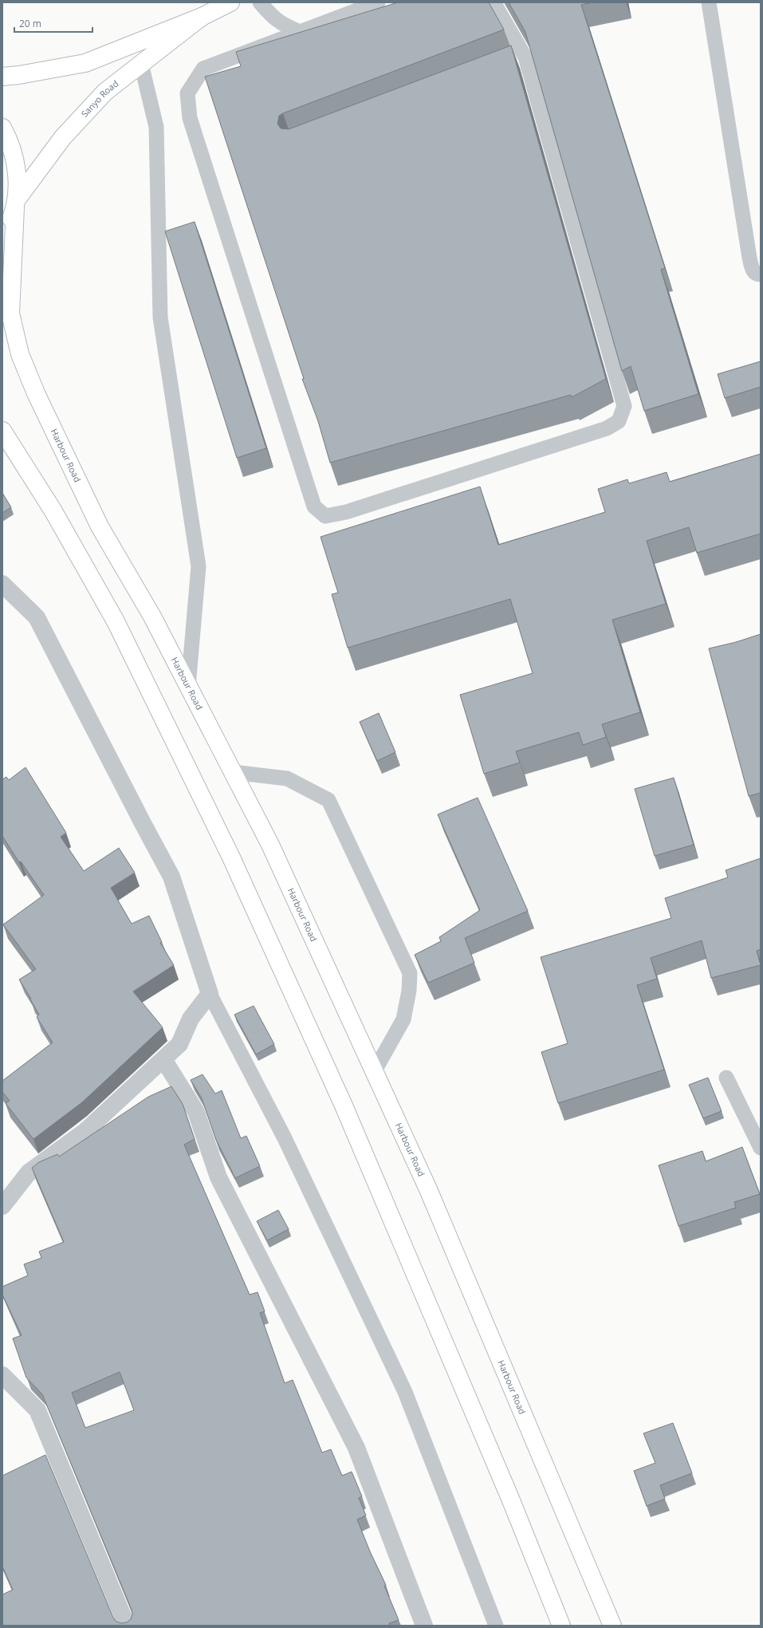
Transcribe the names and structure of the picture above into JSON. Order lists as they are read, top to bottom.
{
  "streets": {
    "main road": ["Sanyo Road", "Harbour Road"]
  },
  "crossings": [
    ["Sanyo Road", "Harbour Road"]
  ],
  "scale_bar": "20 m"
}
